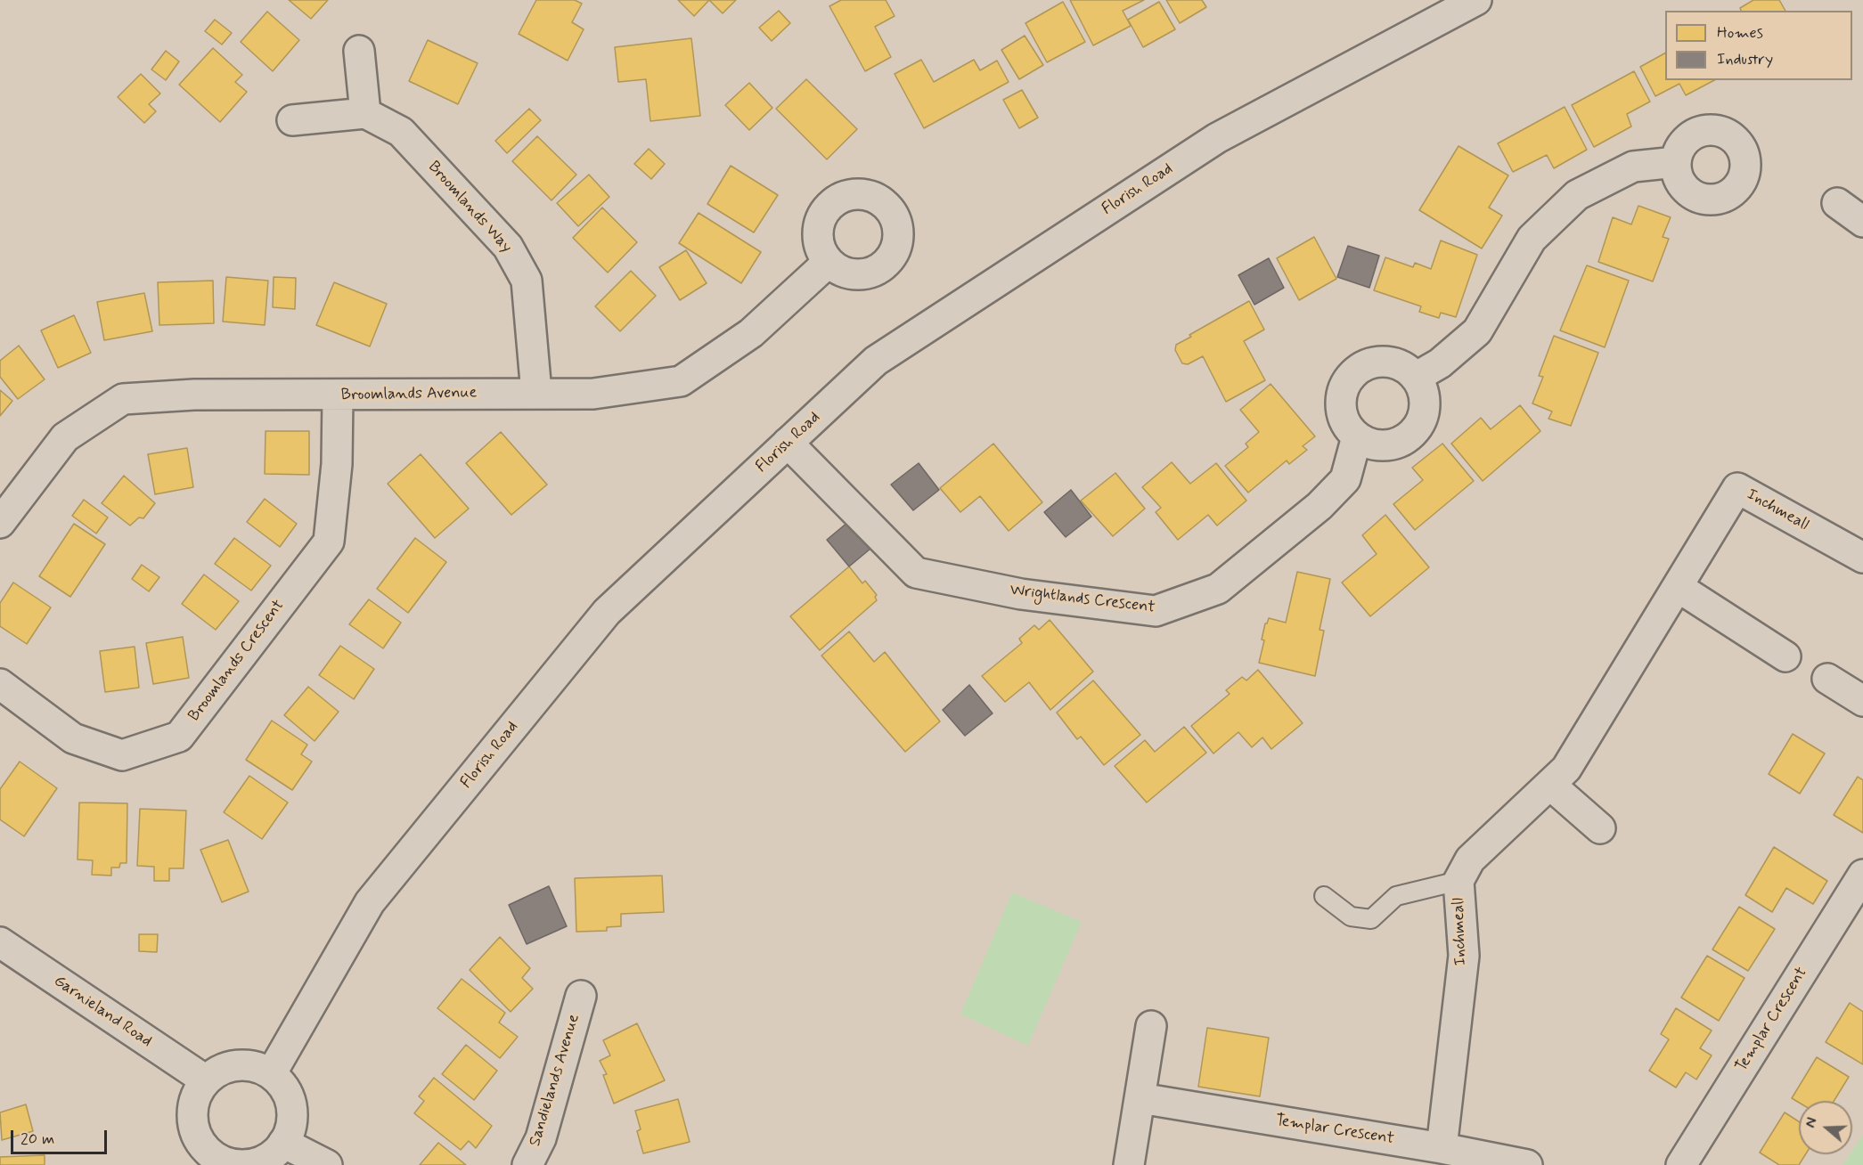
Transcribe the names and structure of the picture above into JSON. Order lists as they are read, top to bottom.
{
  "streets": {
    "street": [
      "Florish Road",
      "Broomlands Way",
      "Broomlands Avenue",
      "Inchmeall",
      "Wrightlands Crescent",
      "Broomlands Crescent",
      "Garnieland Road",
      "Templar Crescent",
      "Sandielands Avenue"
    ]
  },
  "crossings": [
    ["Florish Road", "Wrightlands Crescent"],
    ["Florish Road", "Garnieland Road"],
    ["Broomlands Way", "Broomlands Avenue"],
    ["Broomlands Avenue", "Broomlands Crescent"],
    ["Inchmeall", "Templar Crescent"]
  ],
  "legend": ["Homes", "Industry"],
  "scale_bar": "20 m",
  "north": "left"
}
